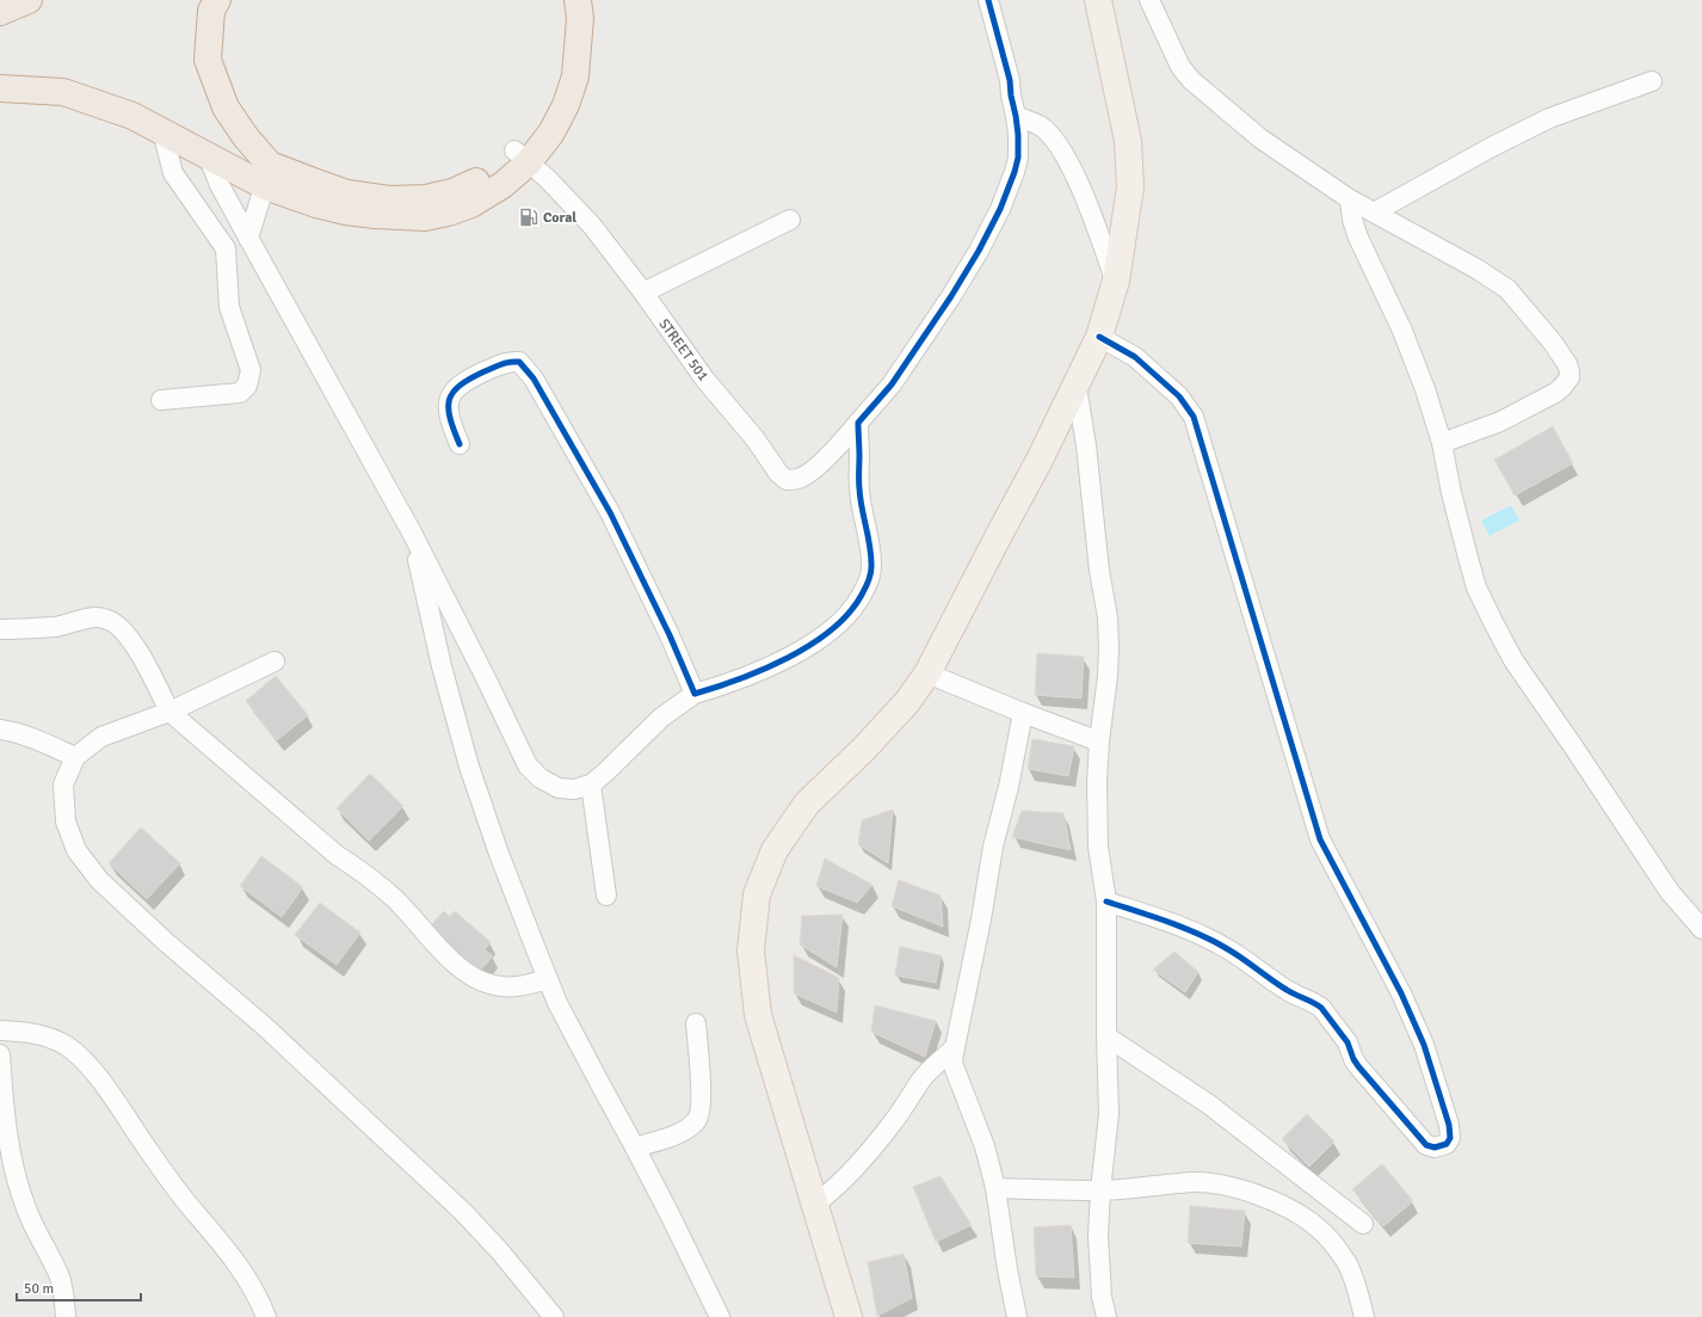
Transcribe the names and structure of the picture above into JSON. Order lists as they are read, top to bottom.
{
  "streets": {
    "street": ["STREET 501"]
  },
  "places": {
    "fuel station": ["Coral"]
  },
  "scale_bar": "50 m"
}
